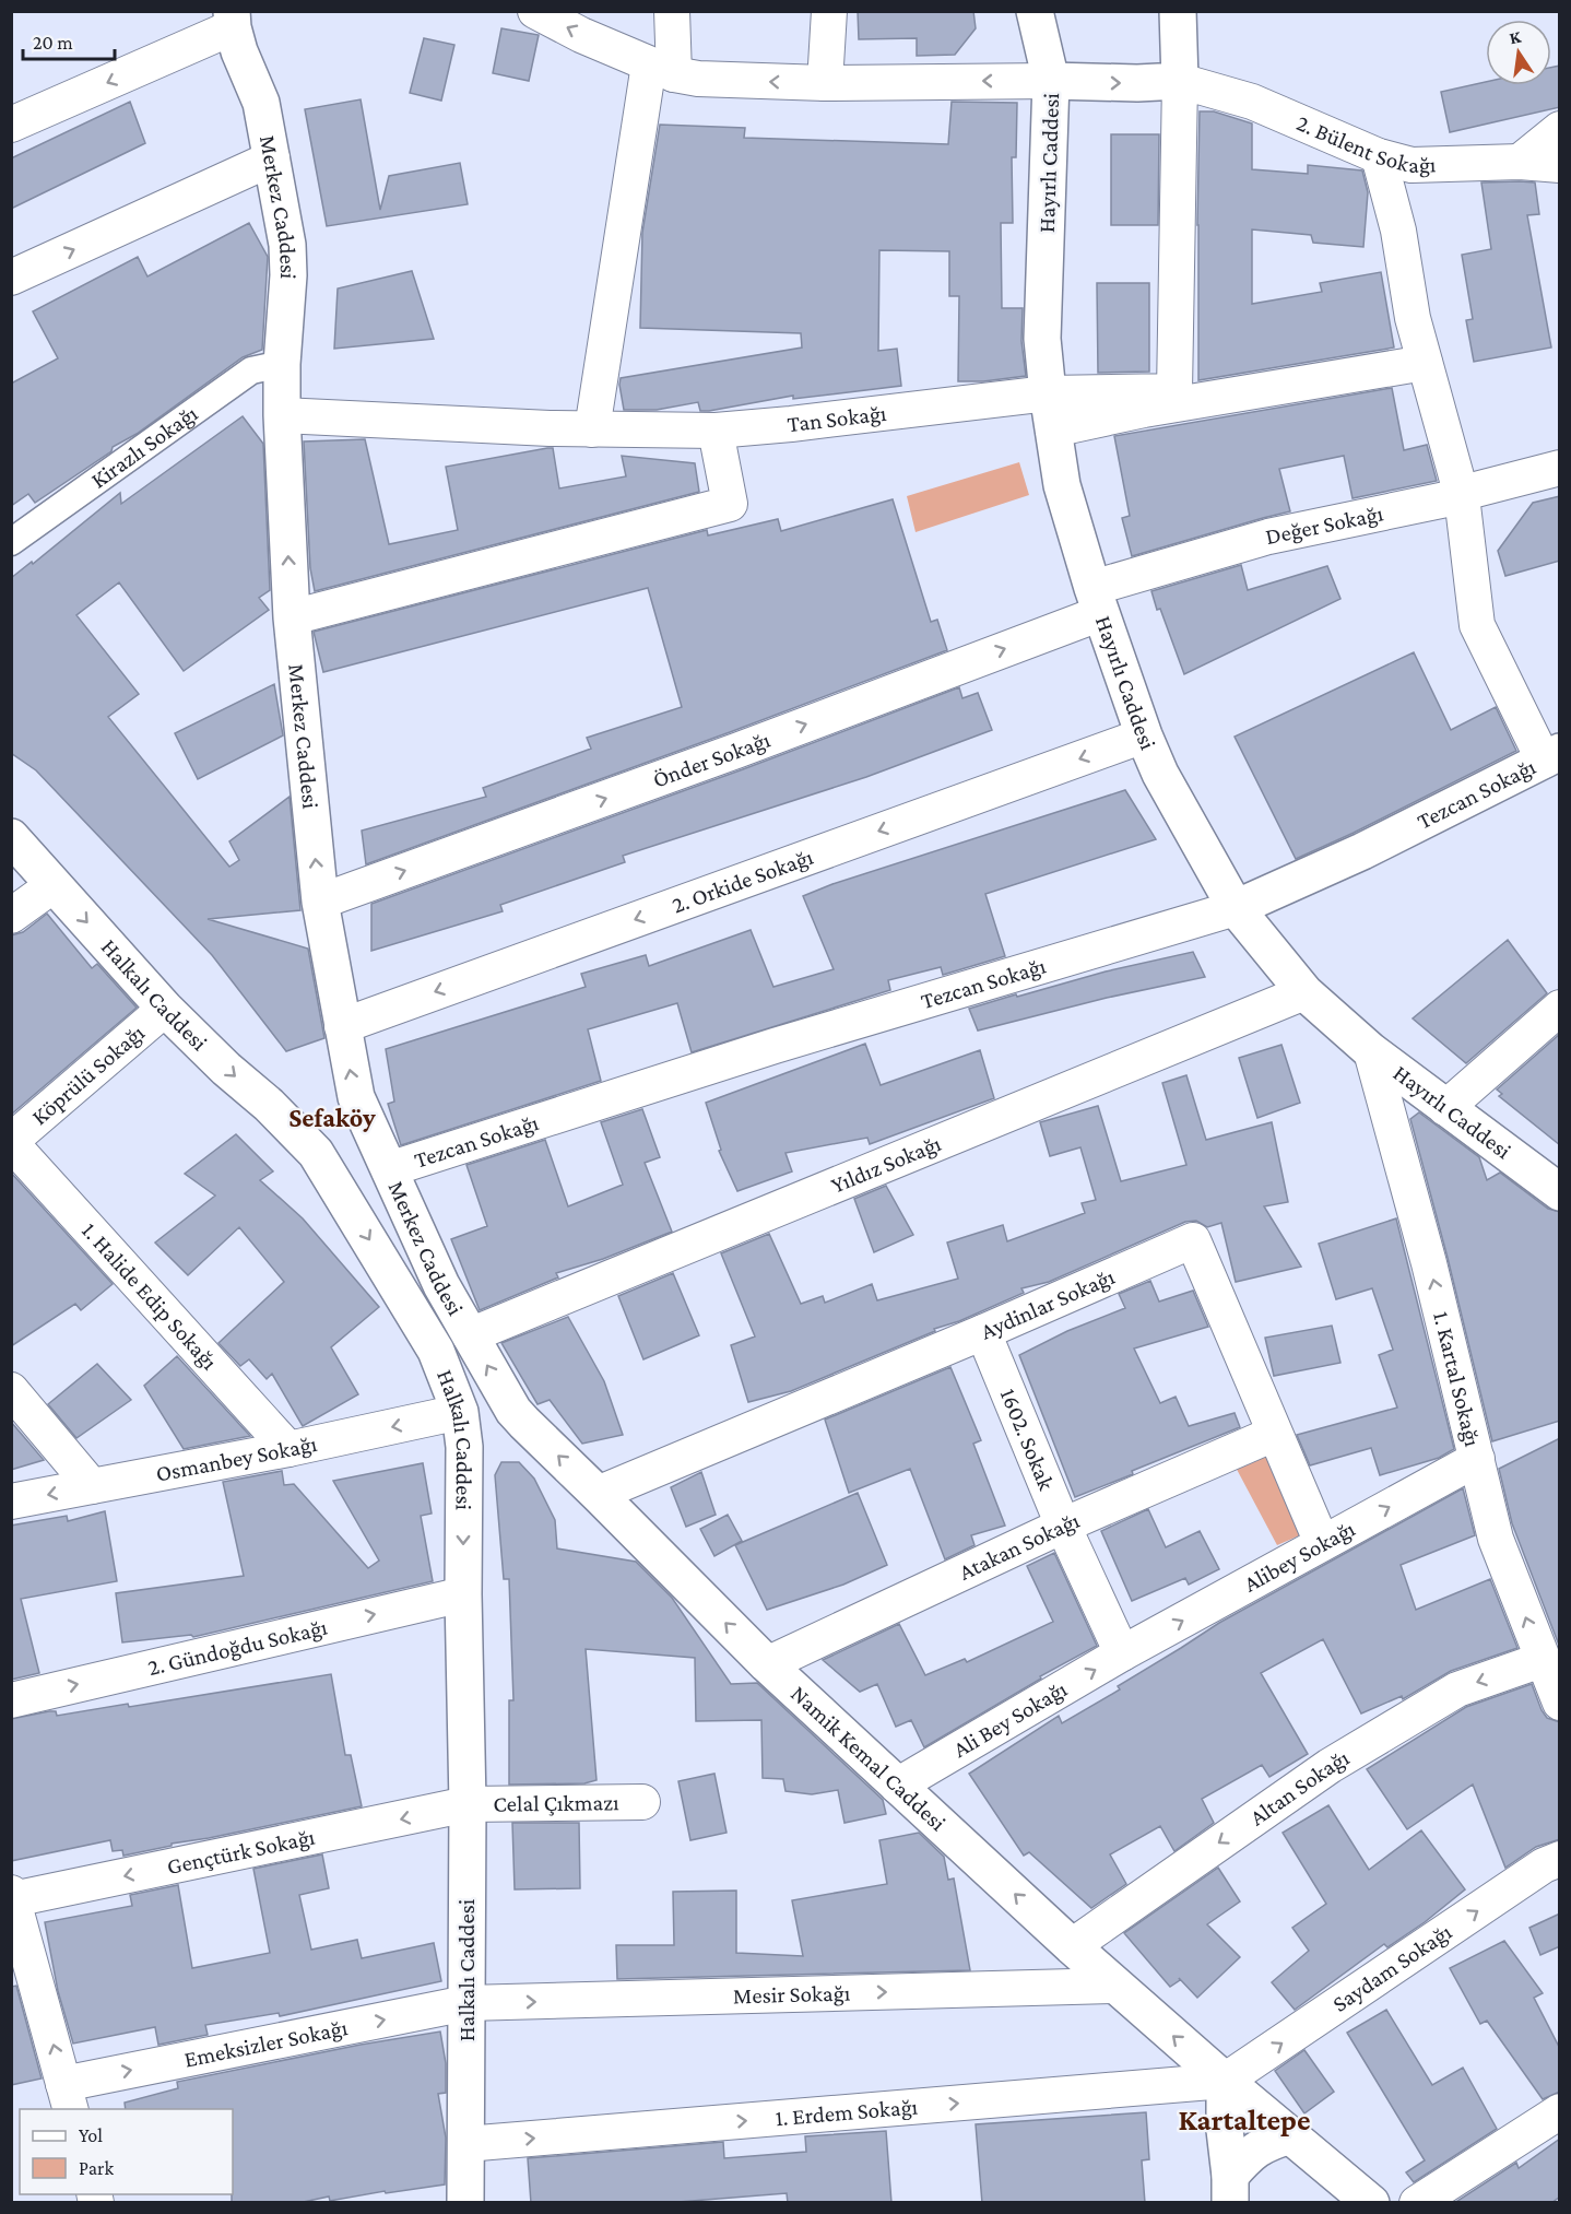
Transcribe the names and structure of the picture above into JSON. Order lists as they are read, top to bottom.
{
  "streets": {
    "main road": [
      "Hayırlı Caddesi",
      "Merkez Caddesi",
      "Tezcan Sokağı",
      "Halkalı Caddesi",
      "Namik Kemal Caddesi"
    ],
    "street": [
      "2. Bülent Sokağı",
      "Tan Sokağı",
      "Kirazlı Sokağı",
      "Değer Sokağı",
      "Önder Sokağı",
      "2. Orkide Sokağı",
      "Köprülü Sokağı",
      "Yıldız Sokağı",
      "1. Halide Edip Sokağı",
      "Aydinlar Sokağı",
      "1. Kartal Sokağı",
      "1602. Sokak",
      "Osmanbey Sokağı",
      "Atakan Sokağı",
      "Alibey Sokağı",
      "2. Gündoğdu Sokağı",
      "Ali Bey Sokağı",
      "Altan Sokağı",
      "Celal Çıkmazı",
      "Gençtürk Sokağı",
      "Saydam Sokağı",
      "Mesir Sokağı",
      "Emeksizler Sokağı",
      "1. Erdem Sokağı"
    ]
  },
  "crossings": [
    ["2. Bülent Sokağı", "Tan Sokağı"],
    ["Hayırlı Caddesi", "Tan Sokağı"],
    ["Hayırlı Caddesi", "Değer Sokağı"],
    ["Hayırlı Caddesi", "Önder Sokağı"],
    ["Hayırlı Caddesi", "Tezcan Sokağı"],
    ["Hayırlı Caddesi", "2. Orkide Sokağı"],
    ["Hayırlı Caddesi", "Yıldız Sokağı"],
    ["Hayırlı Caddesi", "1. Kartal Sokağı"],
    ["Merkez Caddesi", "Tan Sokağı"],
    ["Merkez Caddesi", "Kirazlı Sokağı"],
    ["Merkez Caddesi", "Önder Sokağı"],
    ["Merkez Caddesi", "Tezcan Sokağı"],
    ["Merkez Caddesi", "2. Orkide Sokağı"],
    ["Merkez Caddesi", "Yıldız Sokağı"],
    ["Merkez Caddesi", "Namik Kemal Caddesi"],
    ["Değer Sokağı", "Önder Sokağı"],
    ["Halkalı Caddesi", "Köprülü Sokağı"],
    ["Halkalı Caddesi", "Osmanbey Sokağı"],
    ["Halkalı Caddesi", "2. Gündoğdu Sokağı"],
    ["Halkalı Caddesi", "Celal Çıkmazı"],
    ["Halkalı Caddesi", "Gençtürk Sokağı"],
    ["Halkalı Caddesi", "Mesir Sokağı"],
    ["Halkalı Caddesi", "Emeksizler Sokağı"],
    ["Halkalı Caddesi", "1. Erdem Sokağı"],
    ["Köprülü Sokağı", "1. Halide Edip Sokağı"],
    ["1. Halide Edip Sokağı", "Osmanbey Sokağı"],
    ["Aydinlar Sokağı", "1602. Sokak"],
    ["Aydinlar Sokağı", "Atakan Sokağı"],
    ["Aydinlar Sokağı", "Alibey Sokağı"],
    ["Aydinlar Sokağı", "Namik Kemal Caddesi"],
    ["1. Kartal Sokağı", "Alibey Sokağı"],
    ["1. Kartal Sokağı", "Altan Sokağı"],
    ["1602. Sokak", "Atakan Sokağı"],
    ["1602. Sokak", "Alibey Sokağı"],
    ["1602. Sokak", "Ali Bey Sokağı"],
    ["Atakan Sokağı", "Namik Kemal Caddesi"],
    ["Alibey Sokağı", "Ali Bey Sokağı"],
    ["Ali Bey Sokağı", "Namik Kemal Caddesi"],
    ["Namik Kemal Caddesi", "Altan Sokağı"],
    ["Namik Kemal Caddesi", "Saydam Sokağı"],
    ["Namik Kemal Caddesi", "Mesir Sokağı"],
    ["Namik Kemal Caddesi", "1. Erdem Sokağı"],
    ["Celal Çıkmazı", "Gençtürk Sokağı"],
    ["Saydam Sokağı", "1. Erdem Sokağı"],
    ["Mesir Sokağı", "Emeksizler Sokağı"]
  ],
  "one_way": [
    "Merkez Caddesi",
    "Önder Sokağı",
    "2. Orkide Sokağı",
    "Halkalı Caddesi",
    "1. Kartal Sokağı",
    "Osmanbey Sokağı",
    "Alibey Sokağı",
    "2. Gündoğdu Sokağı",
    "Ali Bey Sokağı",
    "Namik Kemal Caddesi",
    "Altan Sokağı",
    "Gençtürk Sokağı",
    "Mesir Sokağı",
    "Emeksizler Sokağı",
    "1. Erdem Sokağı"
  ],
  "districts": ["Sefaköy", "Kartaltepe"],
  "legend": ["Yol", "Park"],
  "scale_bar": "20 m",
  "north": "top"
}
